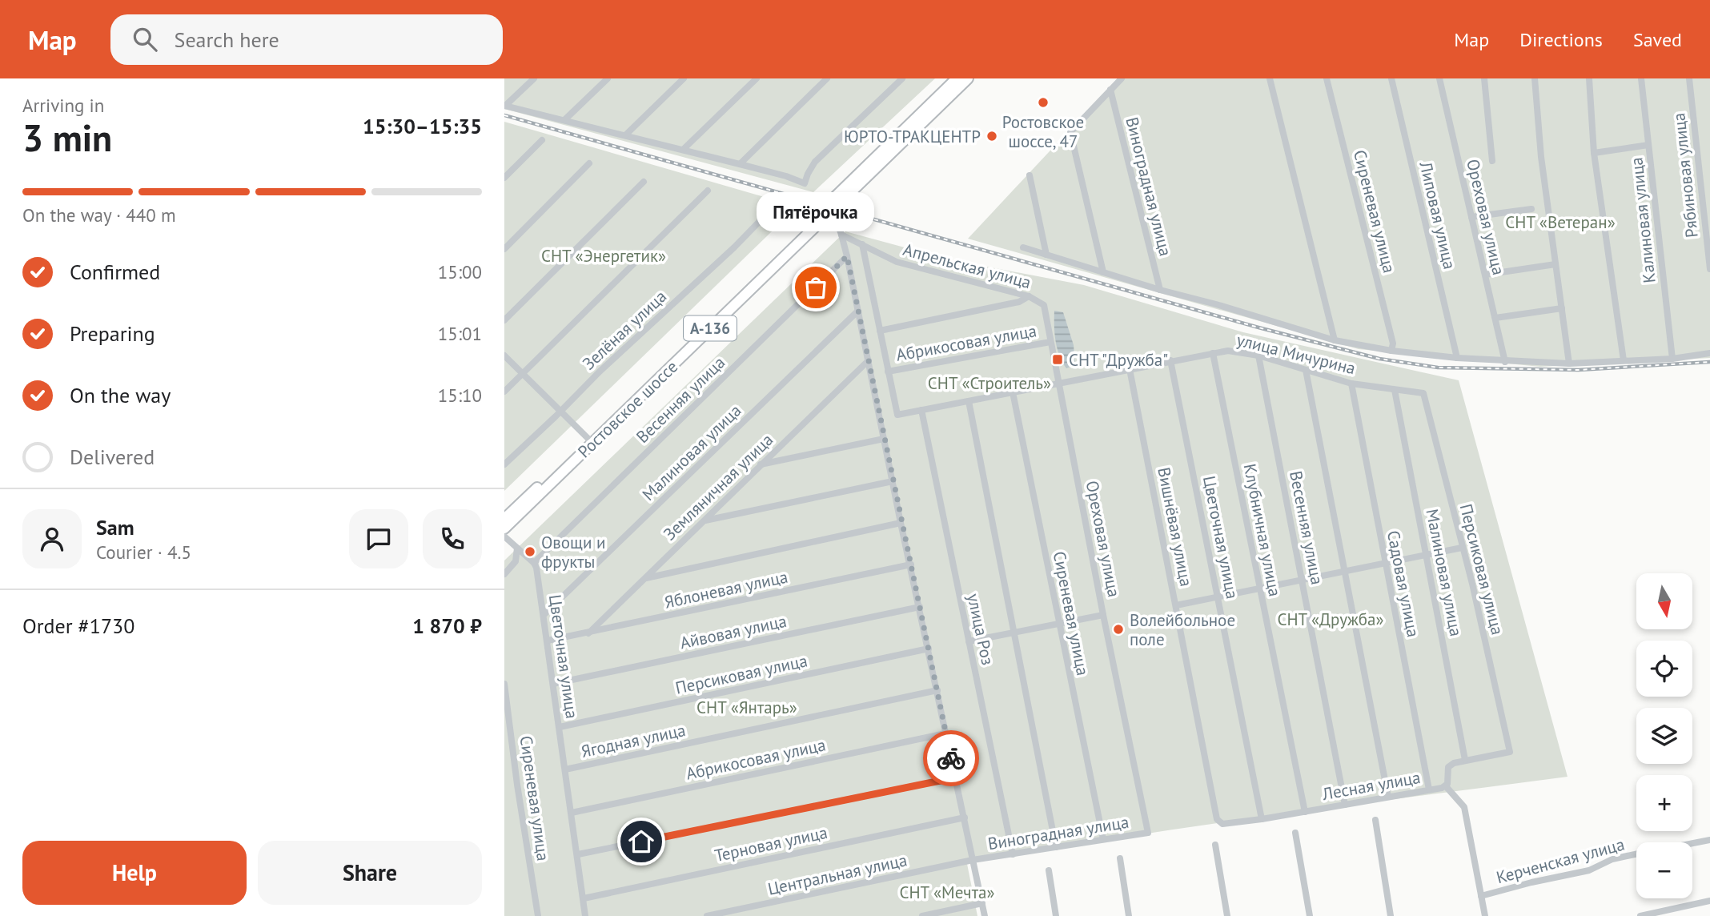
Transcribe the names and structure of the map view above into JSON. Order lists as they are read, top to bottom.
{
  "streets": {
    "highway": ["А-136", "Ростовское шоссе"],
    "street": [
      "Рябиновая улица",
      "Виноградная улица",
      "Сиреневая улица",
      "Липовая улица",
      "Ореховая улица",
      "Калиновая улица",
      "Апрельская улица",
      "Зелёная улица",
      "Абрикосовая улица",
      "улица Мичурина",
      "Весенняя улица",
      "Малиновая улица",
      "Земляничная улица",
      "Вишнёвая улица",
      "Клубничная улица",
      "Цветочная улица",
      "Персиковая улица",
      "Садовая улица",
      "Яблоневая улица",
      "улица Роз",
      "Айвовая улица",
      "Ягодная улица",
      "Лесная улица",
      "Терновая улица",
      "Керченская улица",
      "Центральная улица"
    ]
  },
  "crossings": [
    ["Виноградная улица", "Сиреневая улица"],
    ["Виноградная улица", "Ореховая улица"],
    ["Виноградная улица", "улица Роз"],
    ["Виноградная улица", "Центральная улица"],
    ["Сиреневая улица", "улица Мичурина"],
    ["Ореховая улица", "Апрельская улица"],
    ["Ореховая улица", "улица Мичурина"],
    ["Апрельская улица", "Абрикосовая улица"],
    ["Апрельская улица", "улица Мичурина"],
    ["Абрикосовая улица", "улица Мичурина"],
    ["Абрикосовая улица", "Цветочная улица"],
    ["улица Мичурина", "Весенняя улица"],
    ["улица Мичурина", "Малиновая улица"],
    ["улица Мичурина", "Вишнёвая улица"],
    ["улица Мичурина", "Клубничная улица"],
    ["улица Мичурина", "Цветочная улица"],
    ["улица Мичурина", "Персиковая улица"],
    ["улица Мичурина", "Садовая улица"],
    ["улица Мичурина", "улица Роз"],
    ["Весенняя улица", "Цветочная улица"],
    ["Весенняя улица", "Лесная улица"],
    ["Малиновая улица", "Цветочная улица"],
    ["Малиновая улица", "Персиковая улица"],
    ["Малиновая улица", "Лесная улица"],
    ["Земляничная улица", "Яблоневая улица"],
    ["Вишнёвая улица", "Лесная улица"],
    ["Клубничная улица", "Лесная улица"],
    ["Цветочная улица", "Персиковая улица"],
    ["Цветочная улица", "Яблоневая улица"],
    ["Цветочная улица", "Айвовая улица"],
    ["Цветочная улица", "Ягодная улица"],
    ["Цветочная улица", "Лесная улица"],
    ["Цветочная улица", "Терновая улица"],
    ["Персиковая улица", "Лесная улица"],
    ["Садовая улица", "Лесная улица"]
  ],
  "parks": [
    "СНТ «Ветеран»",
    "СНТ «Энергетик»",
    "СНТ «Строитель»",
    "СНТ «Дружба»",
    "СНТ «Янтарь»",
    "СНТ «Мечта»"
  ],
  "places": {
    "other": [
      "Ростовское шоссе, 47",
      "ЮРТО-ТРАКЦЕНТР",
      "Пятёрочка",
      "Овощи и фрукты",
      "Волейбольное поле"
    ],
    "transit": ["СНТ \"Дружба\""]
  },
  "north": "bottom",
  "page": {
    "header": "Map",
    "search": "Search here",
    "nav": ["Map", "Directions", "Saved"],
    "heading": ["3 min", "Arriving in", "15:30–15:35"],
    "panel": [
      "Sam",
      "Courier · 4.5",
      "Order #1730",
      "1 870 ₽"
    ],
    "bar": "On the way · 440 m",
    "bubble": "Пятёрочка",
    "list": [
      ["Confirmed", "15:00"],
      ["Preparing", "15:01"],
      ["On the way", "15:10"],
      "Delivered"
    ],
    "map_buttons": ["+", "−"],
    "buttons": ["Help", "Share"]
  }
}
